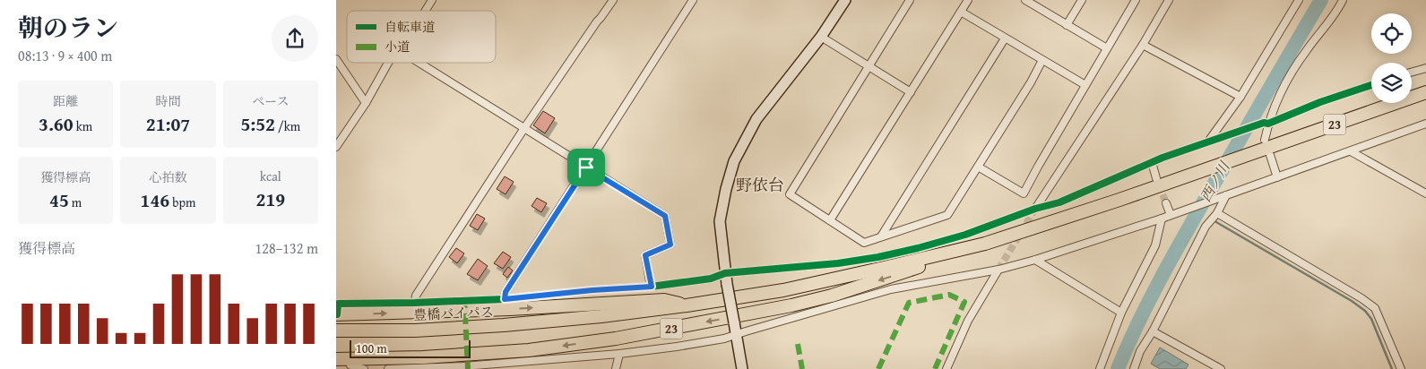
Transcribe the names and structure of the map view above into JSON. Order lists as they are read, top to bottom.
{
  "streets": {
    "highway": ["23", "豊橋バイパス"]
  },
  "crossings": [
    ["23", "豊橋バイパス"]
  ],
  "districts": ["野依台"],
  "water": ["西ノ川"],
  "legend": ["自転車道", "小道"],
  "scale_bar": "100 m",
  "page": {
    "heading": ["朝のラン", "08:13 · 9 × 400 m"],
    "stats": [
      ["距離", "3.60 km"],
      ["時間", "21:07"],
      ["ペース", "5:52 /km"],
      ["獲得標高", "45 m"],
      ["心拍数", "146 bpm"],
      ["kcal", "219"]
    ],
    "chart": ["獲得標高", "128–132 m"],
    "scale": "100 m"
  }
}
